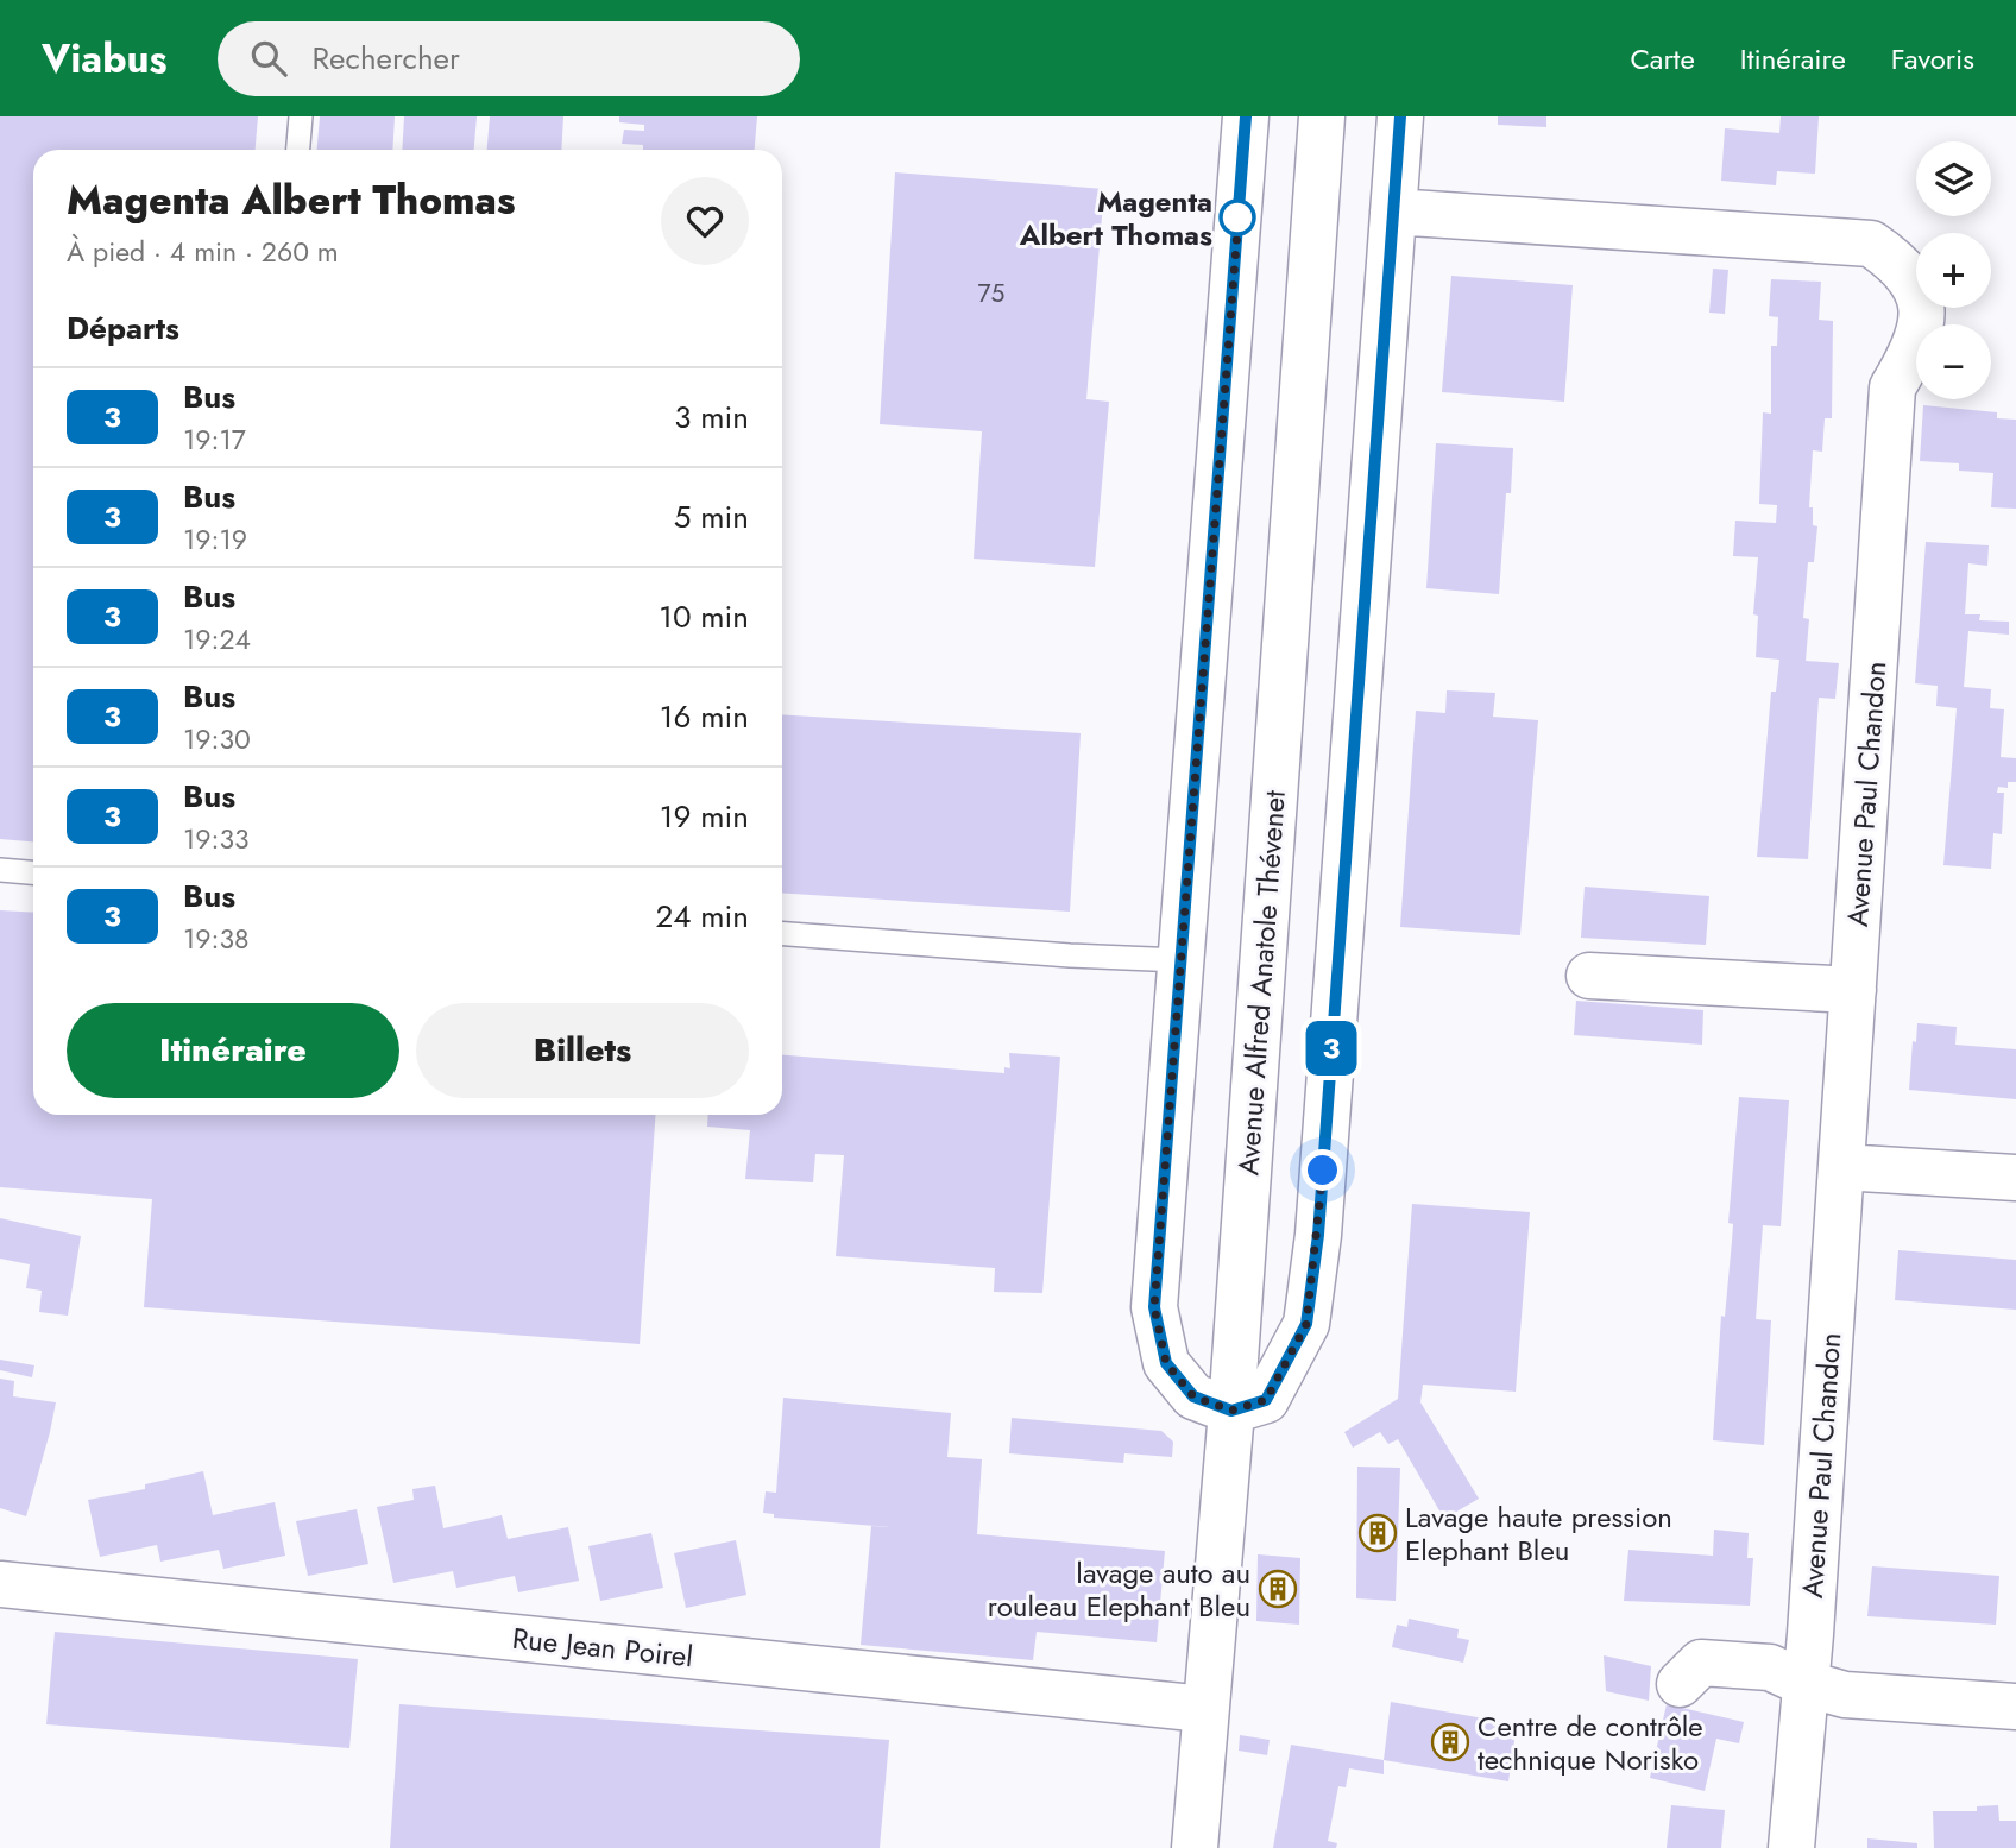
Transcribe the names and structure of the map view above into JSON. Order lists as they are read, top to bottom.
{
  "streets": {
    "street": ["Avenue Paul Chandon", "Avenue Alfred Anatole Thévenet", "Rue Jean Poirel"]
  },
  "crossings": [
    ["Avenue Alfred Anatole Thévenet", "Rue Jean Poirel"]
  ],
  "places": {
    "other": ["Magenta Albert Thomas"],
    "building": ["Lavage haute pression Elephant Bleu", "lavage auto au rouleau Elephant Bleu", "Centre de contrôle technique Norisko"]
  },
  "lines": ["bus line 3"],
  "house_numbers": ["75"],
  "page": {
    "header": "Viabus",
    "search": "Rechercher",
    "nav": ["Carte", "Itinéraire", "Favoris"],
    "on_map": "3",
    "map_buttons": ["+", "−"],
    "heading": [
      ["Magenta Albert Thomas", "À pied · 4 min · 260 m"],
      "Départs"
    ],
    "list": [
      {
        "mark": "3",
        "name": "Bus",
        "note": "19:17",
        "value": "3 min"
      },
      {
        "mark": "3",
        "name": "Bus",
        "note": "19:19",
        "value": "5 min"
      },
      {
        "mark": "3",
        "name": "Bus",
        "note": "19:24",
        "value": "10 min"
      },
      {
        "mark": "3",
        "name": "Bus",
        "note": "19:30",
        "value": "16 min"
      },
      {
        "mark": "3",
        "name": "Bus",
        "note": "19:33",
        "value": "19 min"
      },
      {
        "mark": "3",
        "name": "Bus",
        "note": "19:38",
        "value": "24 min"
      }
    ],
    "buttons": ["Itinéraire", "Billets"]
  }
}
